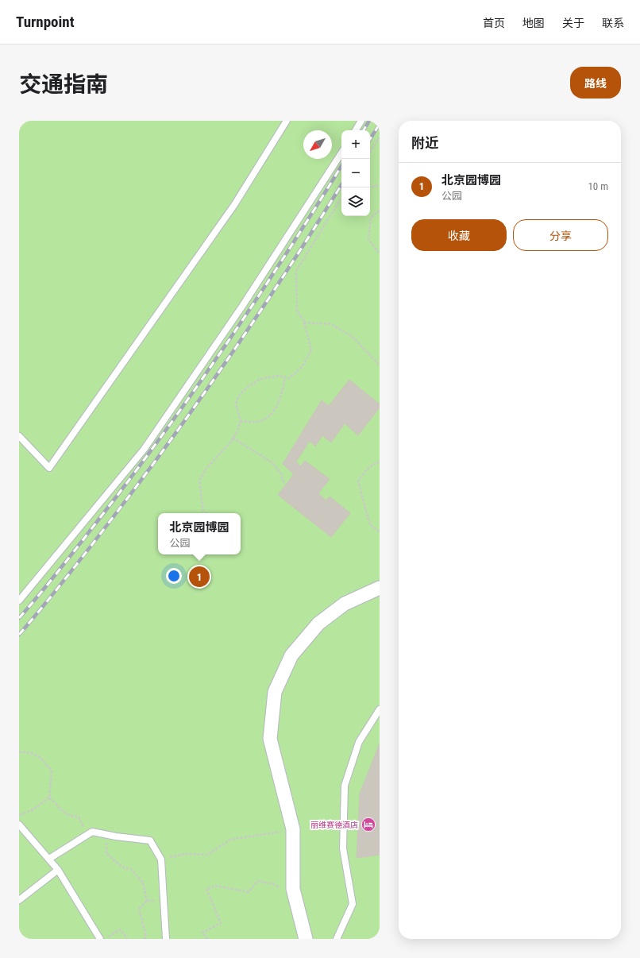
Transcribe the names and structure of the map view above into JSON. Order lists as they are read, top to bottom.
{
  "places": {
    "hotel": ["丽维赛德酒店"]
  },
  "north": "bottom left",
  "page": {
    "header": "Turnpoint",
    "nav": [
      "首页",
      "地图",
      "关于",
      "联系"
    ],
    "title": "交通指南",
    "buttons": [
      "路线",
      ["收藏", "分享"]
    ],
    "heading": "附近",
    "map_buttons": ["+", "−"],
    "list": [
      {
        "mark": "1",
        "name": "北京园博园",
        "note": "公园",
        "value": "10 m"
      }
    ],
    "popup": ["北京园博园", "公园"],
    "pins": "1"
  }
}
